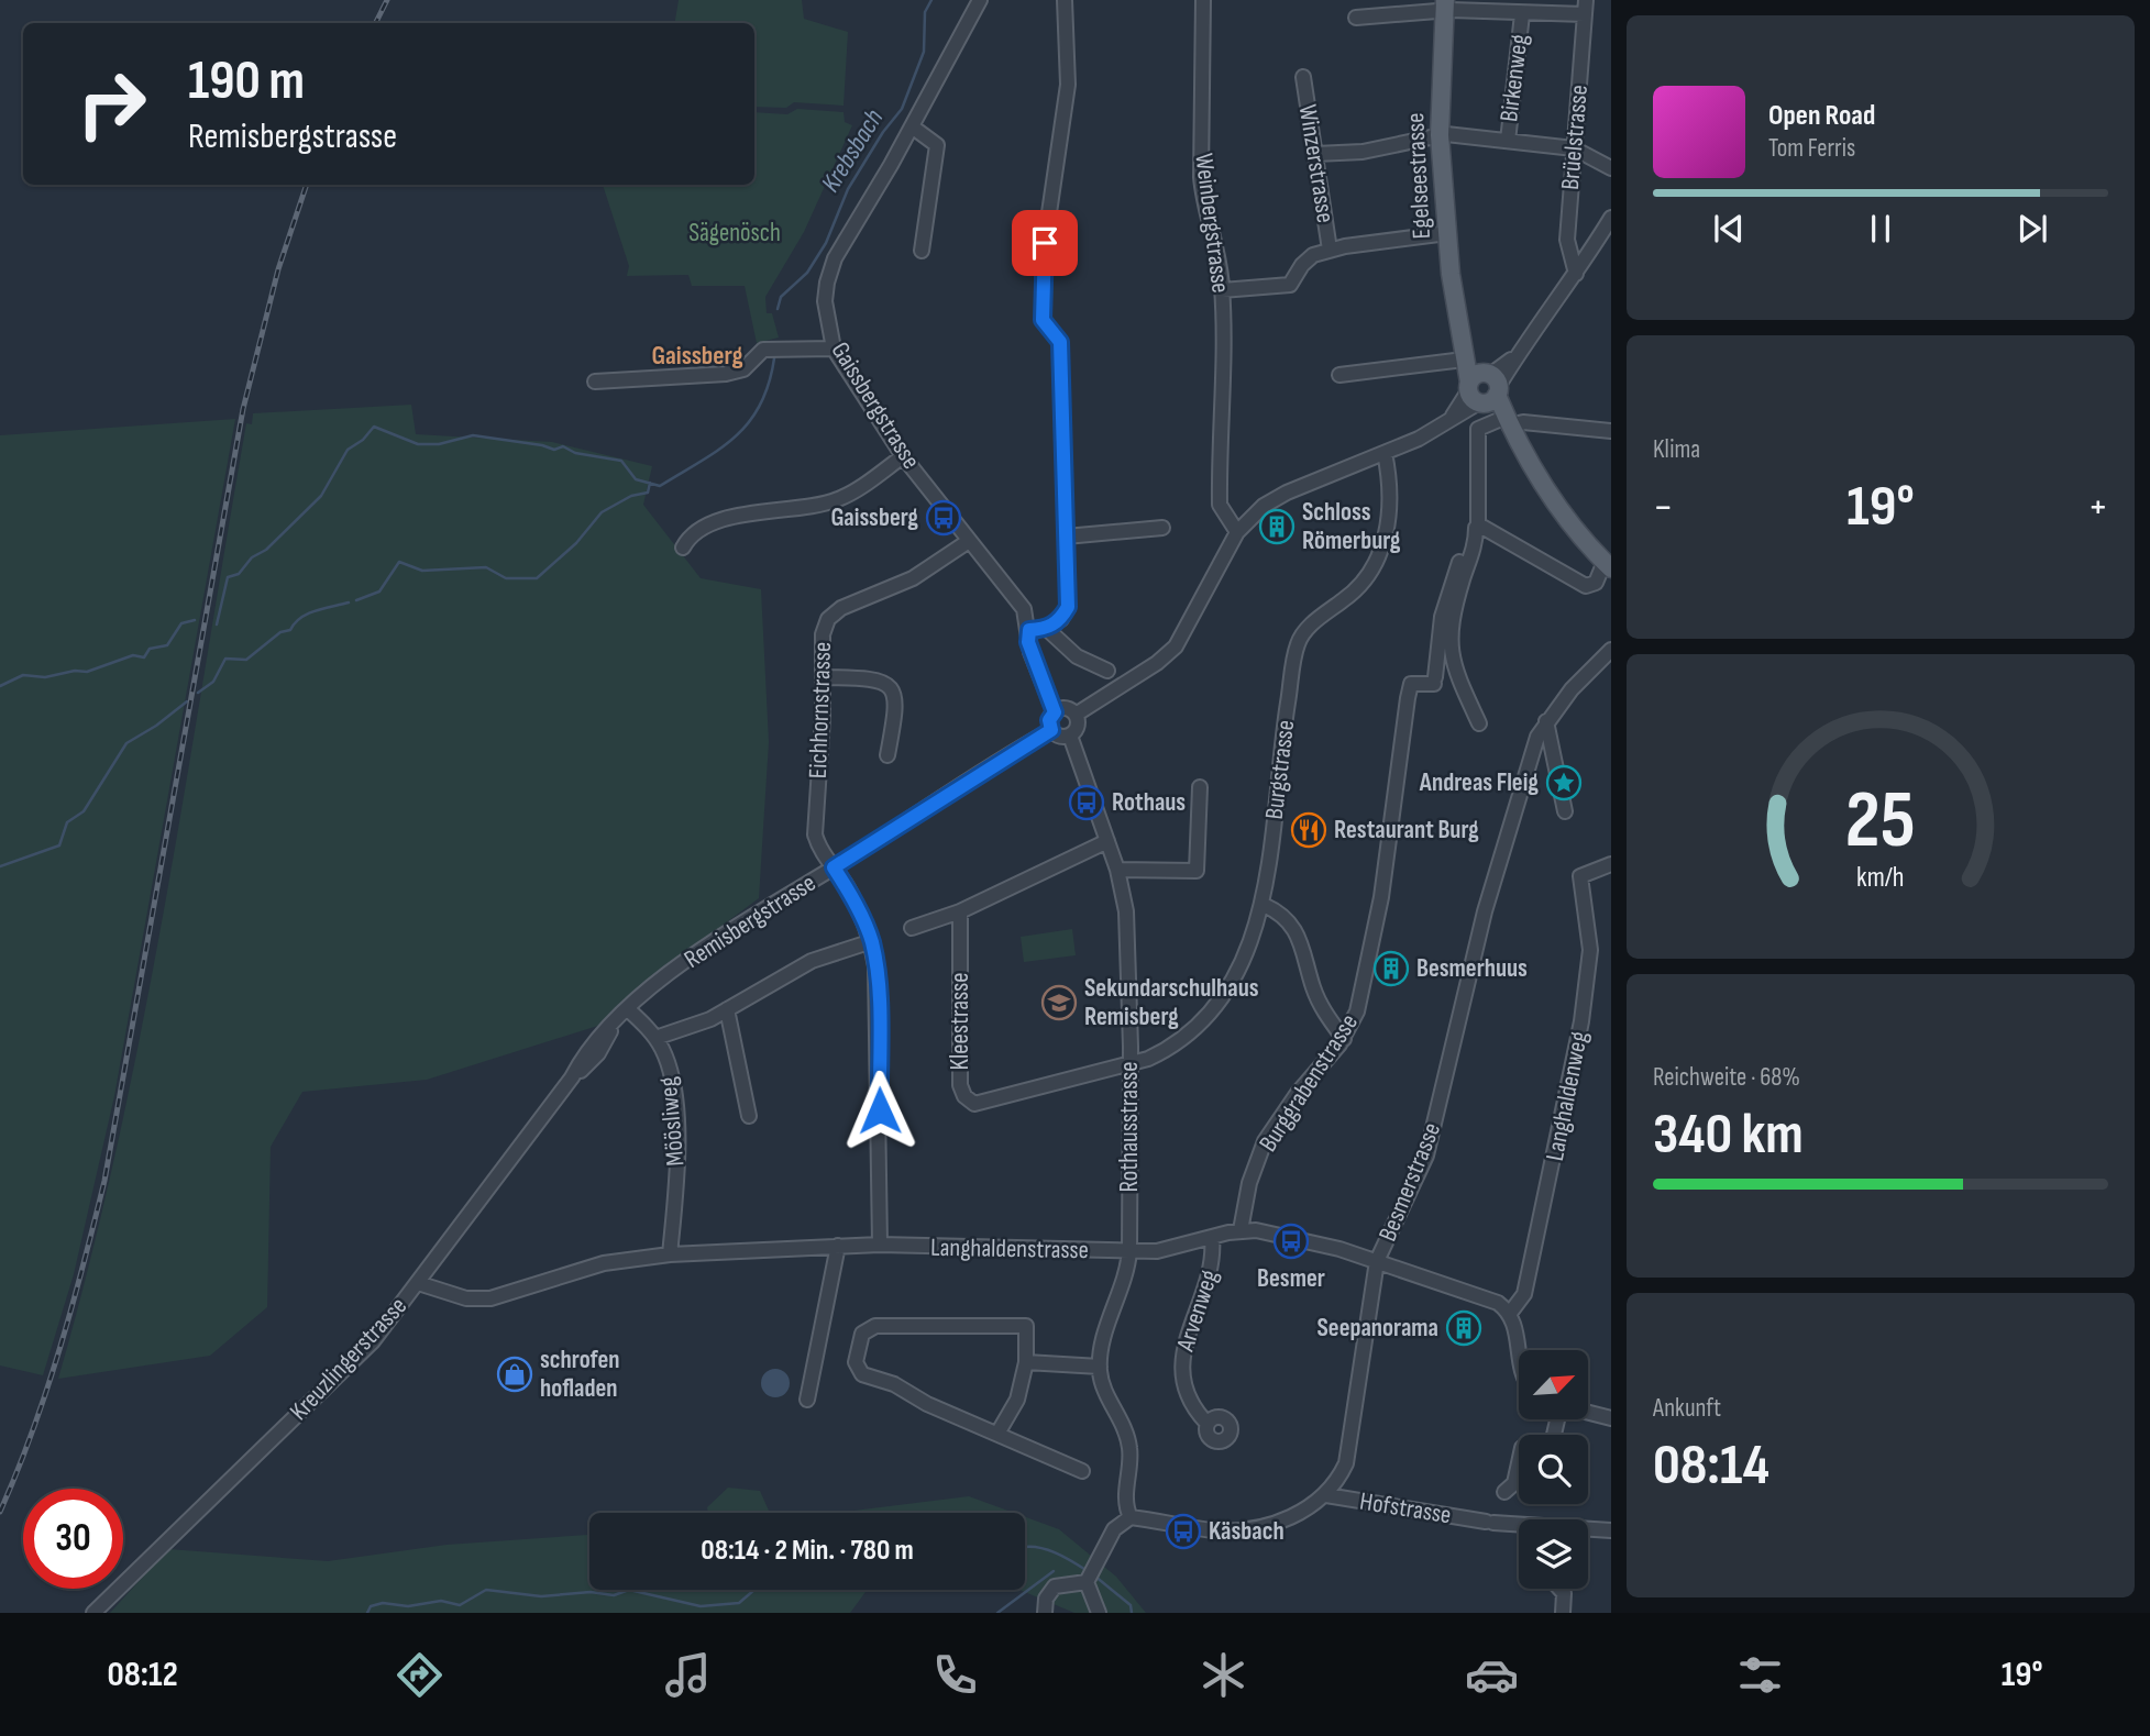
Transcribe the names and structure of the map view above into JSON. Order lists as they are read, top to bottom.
{
  "streets": {
    "main road": ["Egelseestrasse"],
    "street": [
      "Birkenweg",
      "Brüelstrasse",
      "Winzerstrasse",
      "Weinbergstrasse",
      "Gaissbergstrasse",
      "Eichhornstrasse",
      "Burgstrasse",
      "Remisbergstrasse",
      "Kleestrasse",
      "Burggrabenstrasse",
      "Langhaldenweg",
      "Möösliweg",
      "Rothausstrasse",
      "Besmerstrasse",
      "Langhaldenstrasse",
      "Arvenweg",
      "Kreuzlingerstrasse",
      "Hofstrasse"
    ]
  },
  "crossings": [
    ["Gaissbergstrasse", "Eichhornstrasse"],
    ["Gaissbergstrasse", "Remisbergstrasse"],
    ["Gaissbergstrasse", "Rothausstrasse"],
    ["Eichhornstrasse", "Remisbergstrasse"],
    ["Eichhornstrasse", "Langhaldenstrasse"],
    ["Burgstrasse", "Kleestrasse"],
    ["Burgstrasse", "Rothausstrasse"],
    ["Remisbergstrasse", "Rothausstrasse"],
    ["Remisbergstrasse", "Kreuzlingerstrasse"],
    ["Kleestrasse", "Rothausstrasse"],
    ["Burggrabenstrasse", "Langhaldenstrasse"],
    ["Langhaldenweg", "Langhaldenstrasse"],
    ["Möösliweg", "Langhaldenstrasse"],
    ["Rothausstrasse", "Langhaldenstrasse"],
    ["Besmerstrasse", "Langhaldenstrasse"],
    ["Besmerstrasse", "Hofstrasse"],
    ["Langhaldenstrasse", "Arvenweg"],
    ["Langhaldenstrasse", "Kreuzlingerstrasse"]
  ],
  "districts": ["Gaissberg"],
  "water": ["Krebsbach"],
  "parks": ["Sägenösch"],
  "places": {
    "bus stop": [
      "Gaissberg",
      "Rothaus",
      "Besmer",
      "Käsbach"
    ],
    "building": ["Schloss Römerburg", "Besmerhuus", "Seepanorama"],
    "place": ["Andreas Fleig"],
    "restaurant": ["Restaurant Burg"],
    "school or university": ["Sekundarschulhaus Remisberg"],
    "shop": ["schrofen hofladen"]
  },
  "north": "top right",
  "page": {
    "turn": ["190 m", "Remisbergstrasse"],
    "song": ["Open Road", "Tom Ferris"],
    "tile": [
      "Klima",
      ["Reichweite · 68%", "340 km"],
      ["Ankunft", "08:14"]
    ],
    "heat": ["−", "19°", "+"],
    "limit": "30",
    "trip": "08:14 · 2 Min. · 780 m",
    "tabs": ["08:12", "19°"],
    "gauge": ["25", "km/h"]
  }
}
